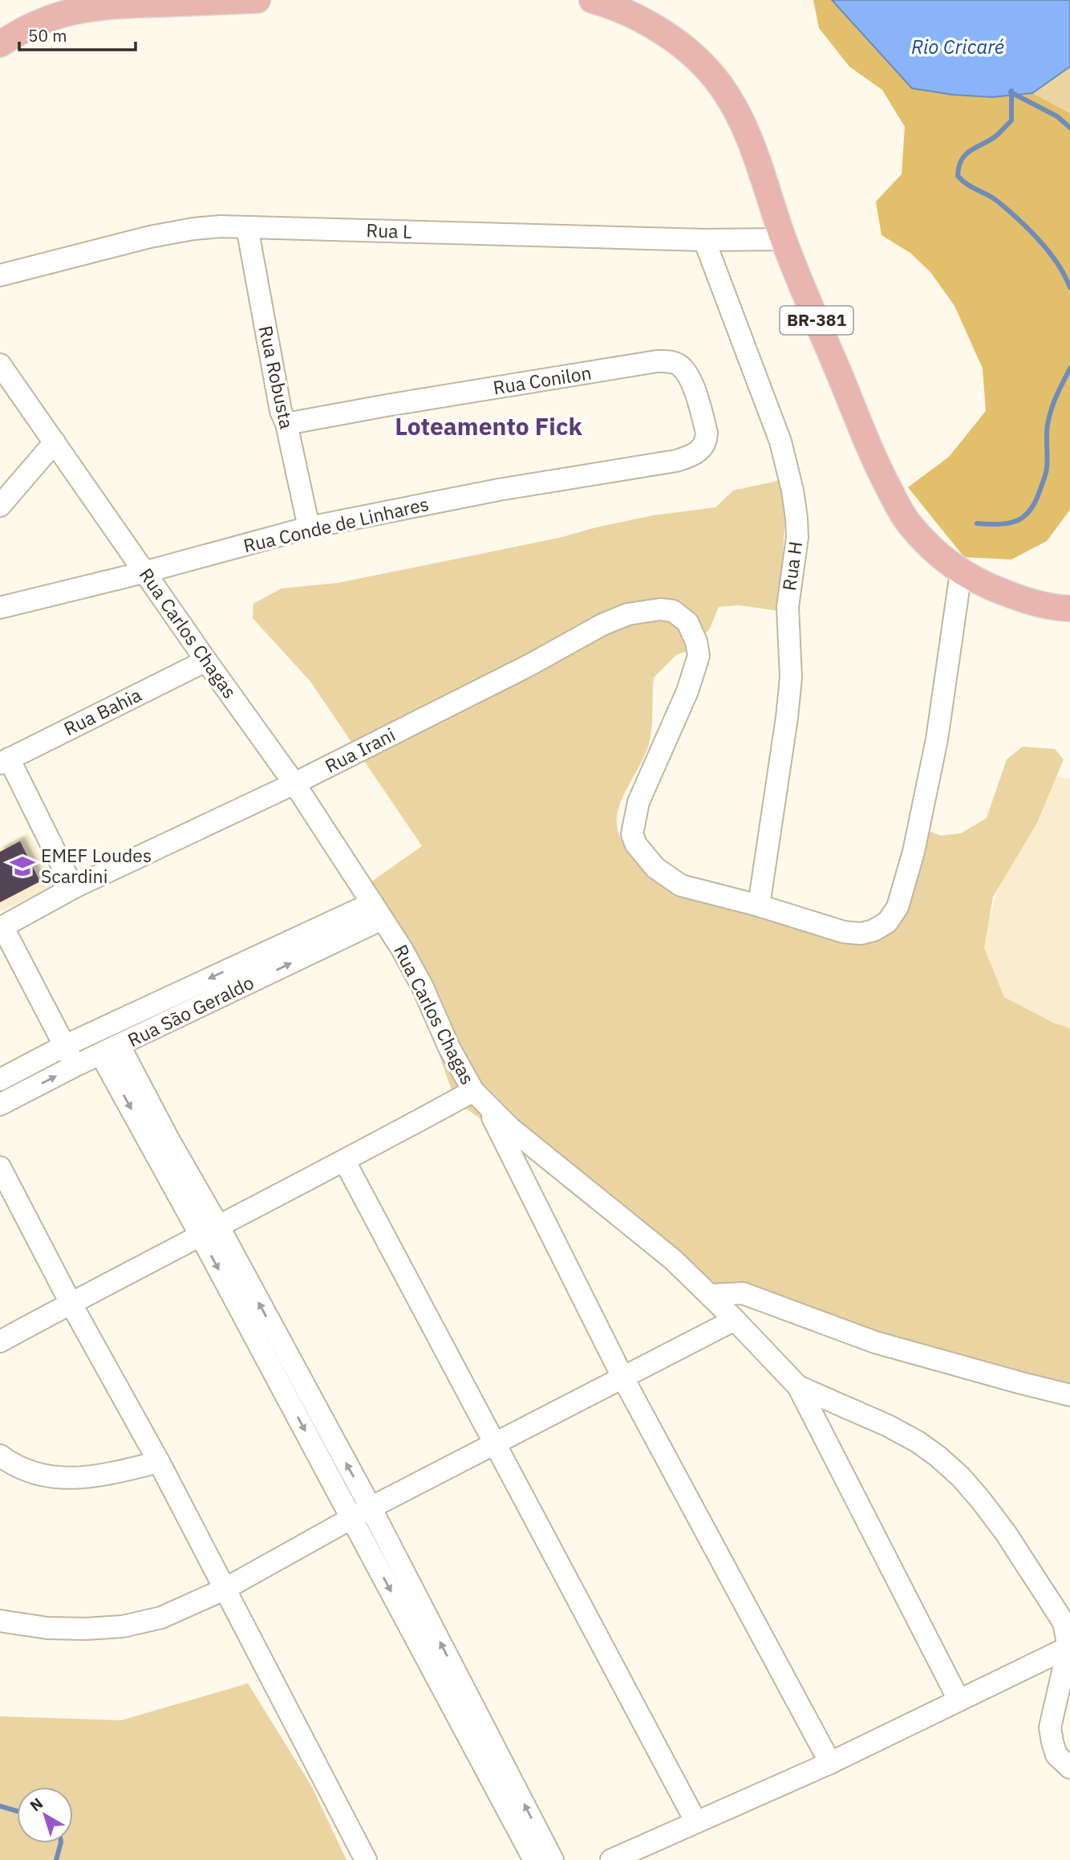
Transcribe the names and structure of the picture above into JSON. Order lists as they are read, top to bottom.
{
  "streets": {
    "main road": ["BR-381"],
    "street": [
      "Rua L",
      "Rua Robusta",
      "Rua Conilon",
      "Rua Conde de Linhares",
      "Rua H",
      "Rua Carlos Chagas",
      "Rua Bahia",
      "Rua Irani",
      "Rua São Geraldo"
    ]
  },
  "crossings": [
    ["Rua L", "BR-381"],
    ["Rua L", "Rua Robusta"],
    ["Rua L", "Rua H"],
    ["Rua Robusta", "Rua Conilon"],
    ["Rua Robusta", "Rua Conde de Linhares"],
    ["Rua Conilon", "Rua Conde de Linhares"],
    ["Rua Conde de Linhares", "Rua Carlos Chagas"],
    ["Rua H", "Rua Irani"],
    ["Rua Carlos Chagas", "Rua Bahia"],
    ["Rua Carlos Chagas", "Rua Irani"],
    ["Rua Carlos Chagas", "Rua São Geraldo"]
  ],
  "districts": ["Loteamento Fick"],
  "water": ["Rio Cricaré"],
  "places": {
    "school or university": ["EMEF Loudes Scardini"]
  },
  "scale_bar": "50 m",
  "north": "top left"
}
